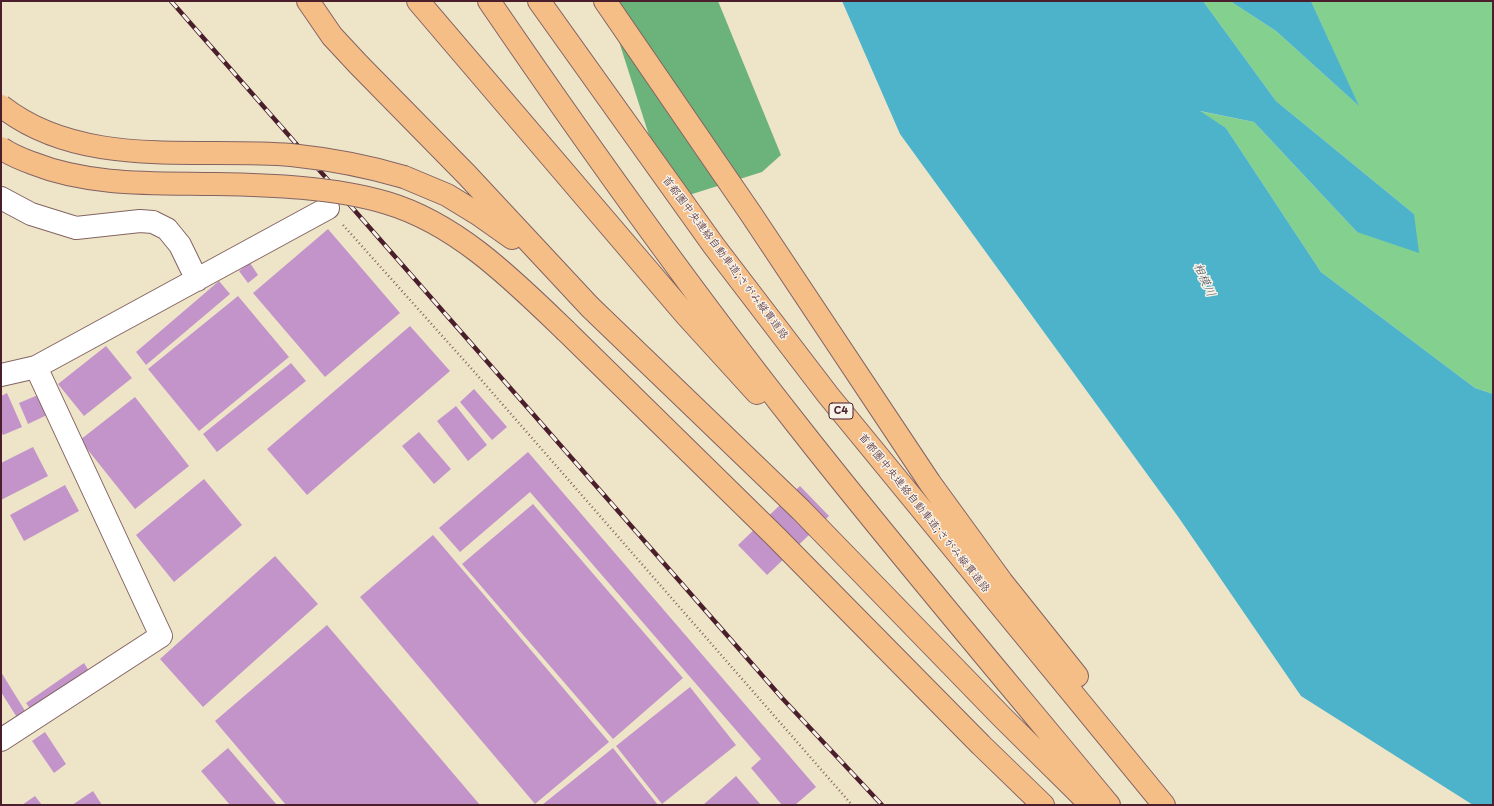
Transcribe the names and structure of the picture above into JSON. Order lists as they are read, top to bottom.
{
  "streets": {
    "highway": ["首都圏中央連絡自動車道;さがみ縦貫道路", "C4"]
  },
  "water": ["相模川"]
}
